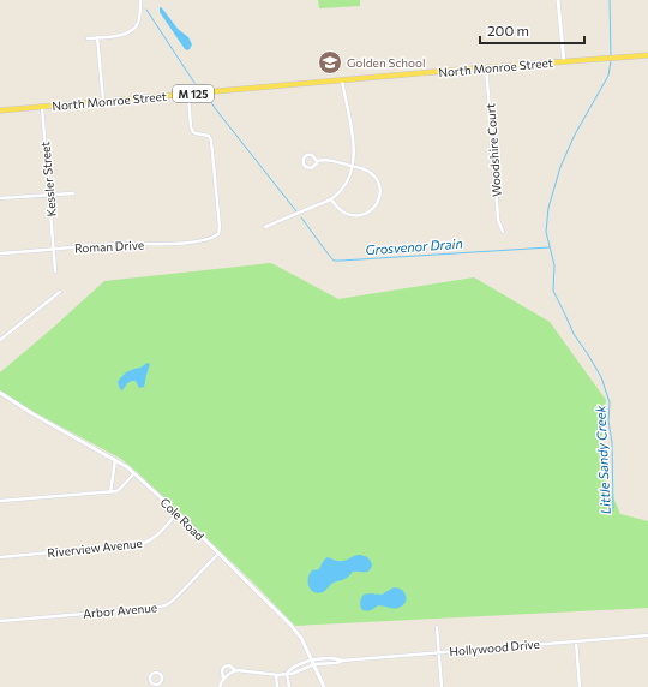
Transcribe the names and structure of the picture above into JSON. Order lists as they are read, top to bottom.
{
  "streets": {
    "main road": ["North Monroe Street", "M 125"],
    "street": [
      "Woodshire Court",
      "Kessler Street",
      "Roman Drive",
      "Cole Road",
      "Riverview Avenue",
      "Arbor Avenue",
      "Hollywood Drive"
    ]
  },
  "crossings": [
    ["North Monroe Street", "Woodshire Court"],
    ["North Monroe Street", "Kessler Street"],
    ["North Monroe Street", "Roman Drive"],
    ["Kessler Street", "Roman Drive"],
    ["Cole Road", "Riverview Avenue"],
    ["Cole Road", "Arbor Avenue"],
    ["Cole Road", "Hollywood Drive"]
  ],
  "water": ["Grosvenor Drain", "Little Sandy Creek"],
  "places": {
    "school or university": ["Golden School"]
  },
  "scale_bar": "200 m"
}
